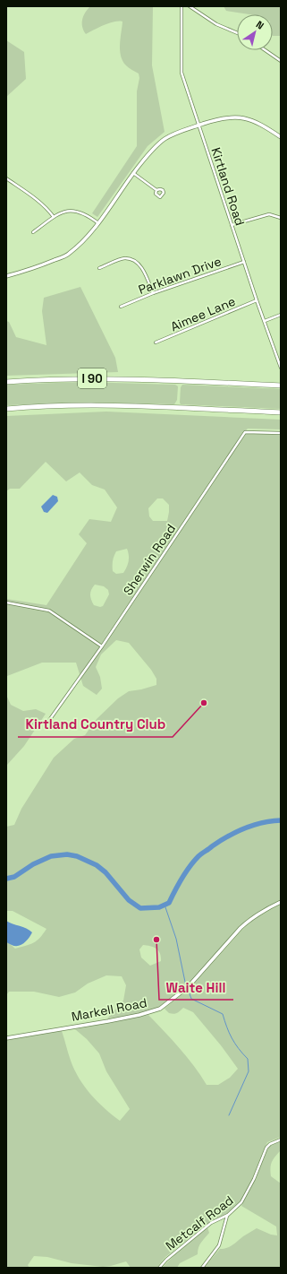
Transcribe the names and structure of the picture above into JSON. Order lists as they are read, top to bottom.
{
  "streets": {
    "highway": ["I 90"],
    "main road": ["Markell Road"],
    "street": [
      "Kirtland Road",
      "Parklawn Drive",
      "Aimee Lane",
      "Sherwin Road",
      "Metcalf Road"
    ]
  },
  "crossings": [
    ["Kirtland Road", "Parklawn Drive"],
    ["Kirtland Road", "Aimee Lane"]
  ],
  "places": ["Kirtland Country Club", "Waite Hill"],
  "north": "top right"
}
